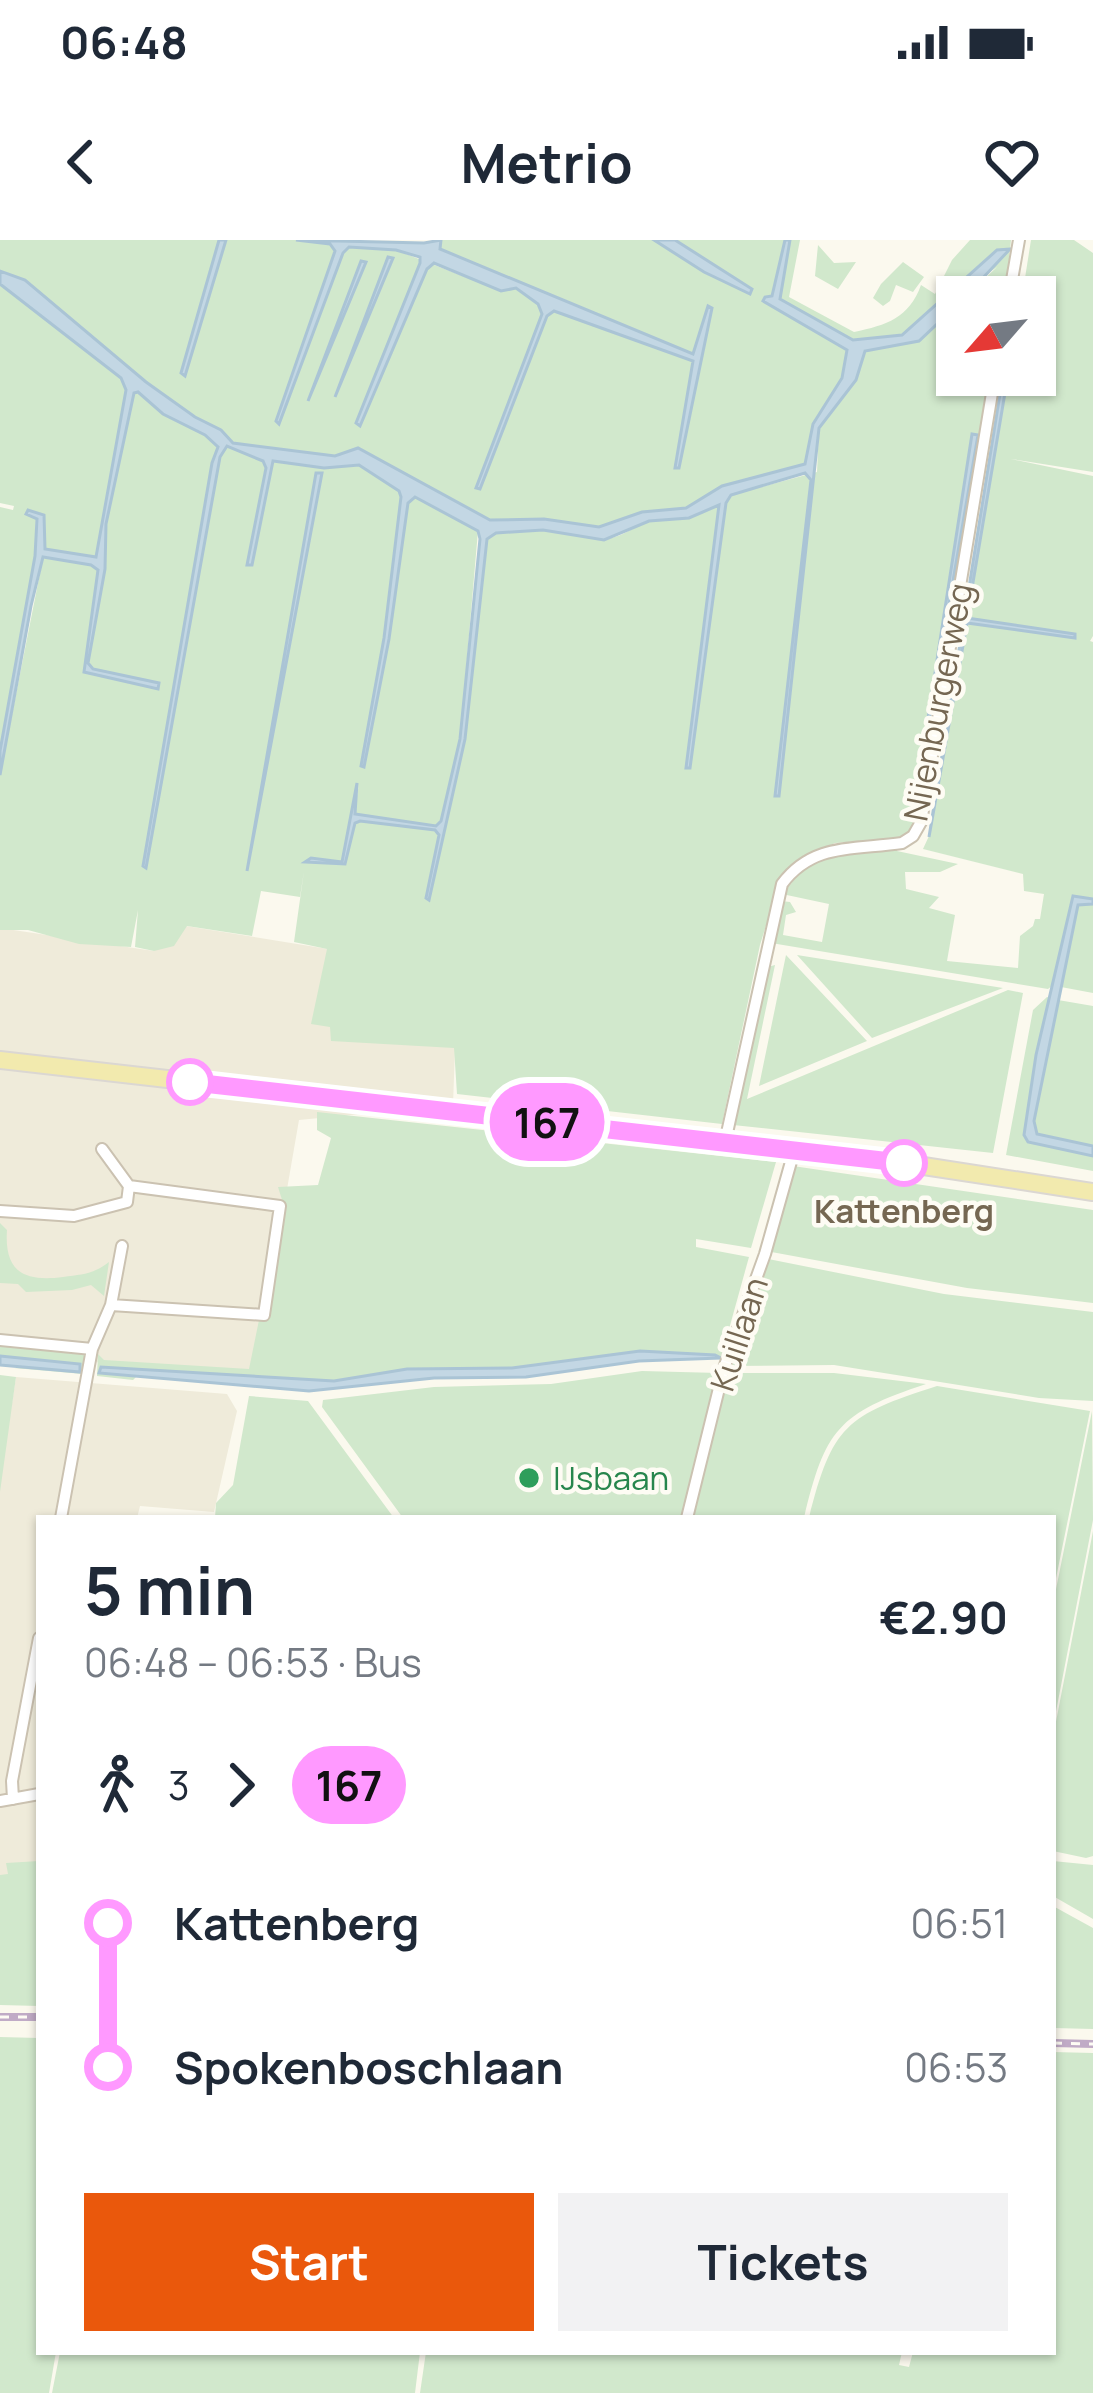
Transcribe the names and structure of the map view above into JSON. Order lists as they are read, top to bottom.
{
  "streets": {
    "street": ["Nijenburgerweg", "Kuillaan"]
  },
  "places": ["Kattenberg", "IJsbaan"],
  "lines": ["bus line 167"],
  "north": "bottom left",
  "page": {
    "status": "06:48",
    "header": "Metrio",
    "on_map": "167",
    "heading": ["5 min", "06:48 – 06:53 · Bus", "€2.90"],
    "legs": ["3", "167"],
    "list": [
      {
        "name": "Kattenberg",
        "value": "06:51"
      },
      {
        "name": "Spokenboschlaan",
        "value": "06:53"
      }
    ],
    "buttons": ["Start", "Tickets"]
  }
}
